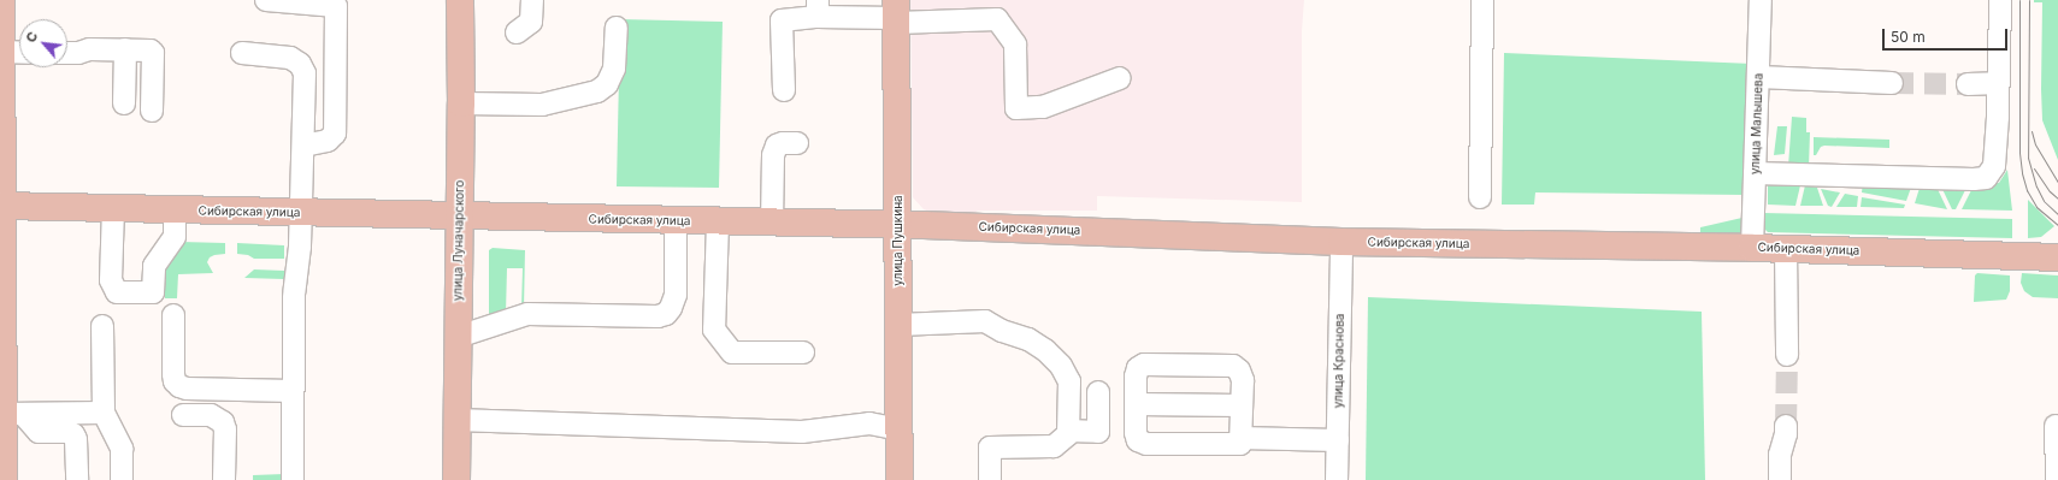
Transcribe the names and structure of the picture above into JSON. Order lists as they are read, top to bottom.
{
  "streets": {
    "main road": ["Сибирская улица", "улица Луначарского", "улица Пушкина"],
    "street": ["улица Малышева", "улица Краснова"]
  },
  "crossings": [
    ["улица Малышева", "Сибирская улица"],
    ["Сибирская улица", "улица Луначарского"],
    ["Сибирская улица", "улица Пушкина"],
    ["Сибирская улица", "улица Краснова"]
  ],
  "scale_bar": "50 m",
  "north": "top left"
}
